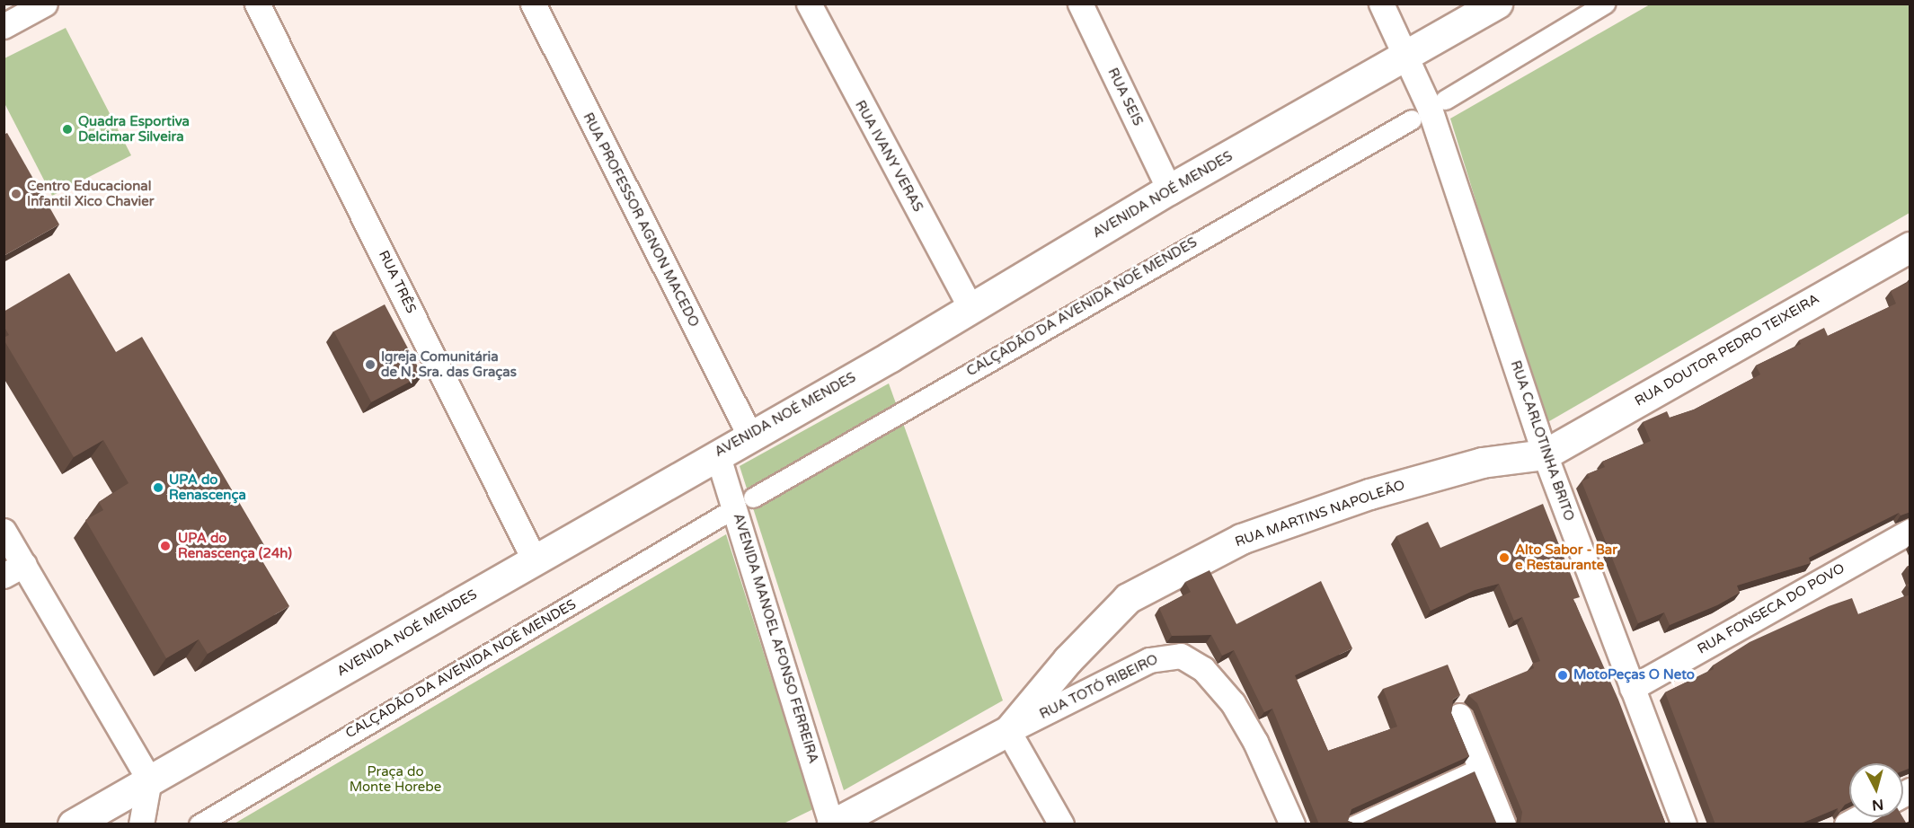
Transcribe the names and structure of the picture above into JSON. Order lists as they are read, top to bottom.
{
  "streets": {
    "main road": ["AVENIDA NOÉ MENDES", "RUA DOUTOR PEDRO TEIXEIRA", "RUA MARTINS NAPOLEÃO"],
    "street": [
      "RUA SEIS",
      "RUA IVANY VERAS",
      "RUA PROFESSOR AGNON MACEDO",
      "RUA TRÊS",
      "CALÇADÃO DA AVENIDA NOÉ MENDES",
      "RUA CARLOTINHA BRITO",
      "RUA FONSECA DO POVO",
      "AVENIDA MANOEL AFONSO FERREIRA",
      "RUA TOTÓ RIBEIRO"
    ]
  },
  "crossings": [
    ["RUA SEIS", "AVENIDA NOÉ MENDES"],
    ["RUA IVANY VERAS", "AVENIDA NOÉ MENDES"],
    ["AVENIDA NOÉ MENDES", "RUA PROFESSOR AGNON MACEDO"],
    ["AVENIDA NOÉ MENDES", "RUA TRÊS"],
    ["AVENIDA NOÉ MENDES", "RUA CARLOTINHA BRITO"],
    ["AVENIDA NOÉ MENDES", "AVENIDA MANOEL AFONSO FERREIRA"],
    ["RUA DOUTOR PEDRO TEIXEIRA", "RUA CARLOTINHA BRITO"],
    ["RUA DOUTOR PEDRO TEIXEIRA", "RUA MARTINS NAPOLEÃO"],
    ["RUA CARLOTINHA BRITO", "RUA MARTINS NAPOLEÃO"],
    ["RUA CARLOTINHA BRITO", "RUA FONSECA DO POVO"],
    ["RUA MARTINS NAPOLEÃO", "AVENIDA MANOEL AFONSO FERREIRA"],
    ["RUA MARTINS NAPOLEÃO", "RUA TOTÓ RIBEIRO"]
  ],
  "parks": ["Praça do Monte Horebe"],
  "places": [
    "Quadra Esportiva Delcimar Silveira",
    "Centro Educacional Infantil Xico Chavier",
    "Igreja Comunitária de N. Sra. das Graças",
    "UPA do Renascença",
    "UPA do Renascença (24h)",
    "Alto Sabor - Bar e Restaurante",
    "MotoPeças O Neto"
  ],
  "north": "bottom"
}
